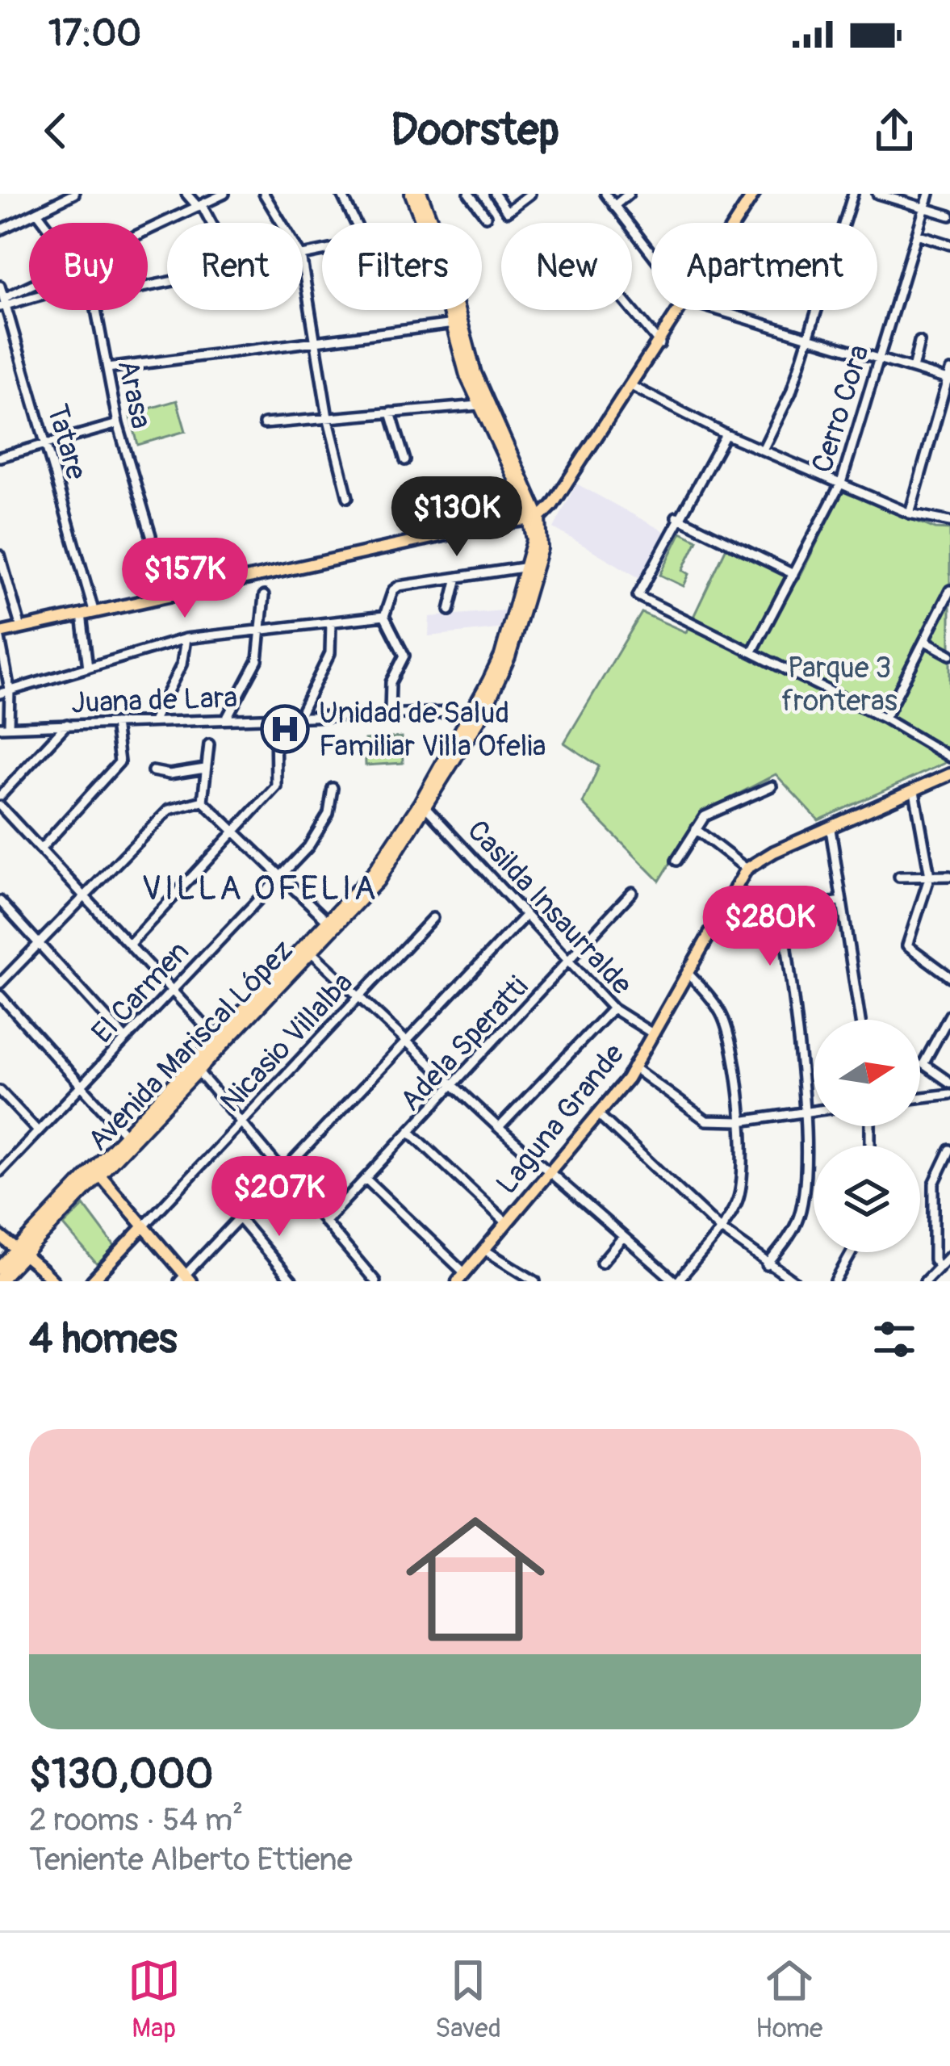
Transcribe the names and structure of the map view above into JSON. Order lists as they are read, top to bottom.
{
  "streets": {
    "highway": ["Avenida Mariscal López"],
    "main road": ["Nicasio Villalba", "Laguna Grande"],
    "street": [
      "Arasa",
      "Cerro Cora",
      "Tatare",
      "Juana de Lara",
      "Casilda Insaurralde",
      "El Carmen",
      "Adela Speratti"
    ]
  },
  "crossings": [
    ["Juana de Lara", "Avenida Mariscal López"],
    ["Casilda Insaurralde", "Adela Speratti"],
    ["Casilda Insaurralde", "Avenida Mariscal López"],
    ["Casilda Insaurralde", "Laguna Grande"]
  ],
  "districts": ["VILLA OFELIA"],
  "parks": ["Parque 3 fronteras"],
  "places": {
    "hospital": ["Unidad de Salud Familiar Villa Ofelia"]
  },
  "north": "right",
  "page": {
    "status": "17:00",
    "header": "Doorstep",
    "chip": [
      "Buy",
      "Rent",
      "Filters",
      "New",
      "Apartment"
    ],
    "price": [
      "$130K",
      "$157K",
      "$280K",
      "$207K"
    ],
    "heading": "4 homes",
    "list": [
      {
        "name": "$130,000",
        "note": "2 rooms · 54 m² · Teniente Alberto Ettiene"
      }
    ],
    "tabs": ["Map", "Saved", "Home"]
  }
}
